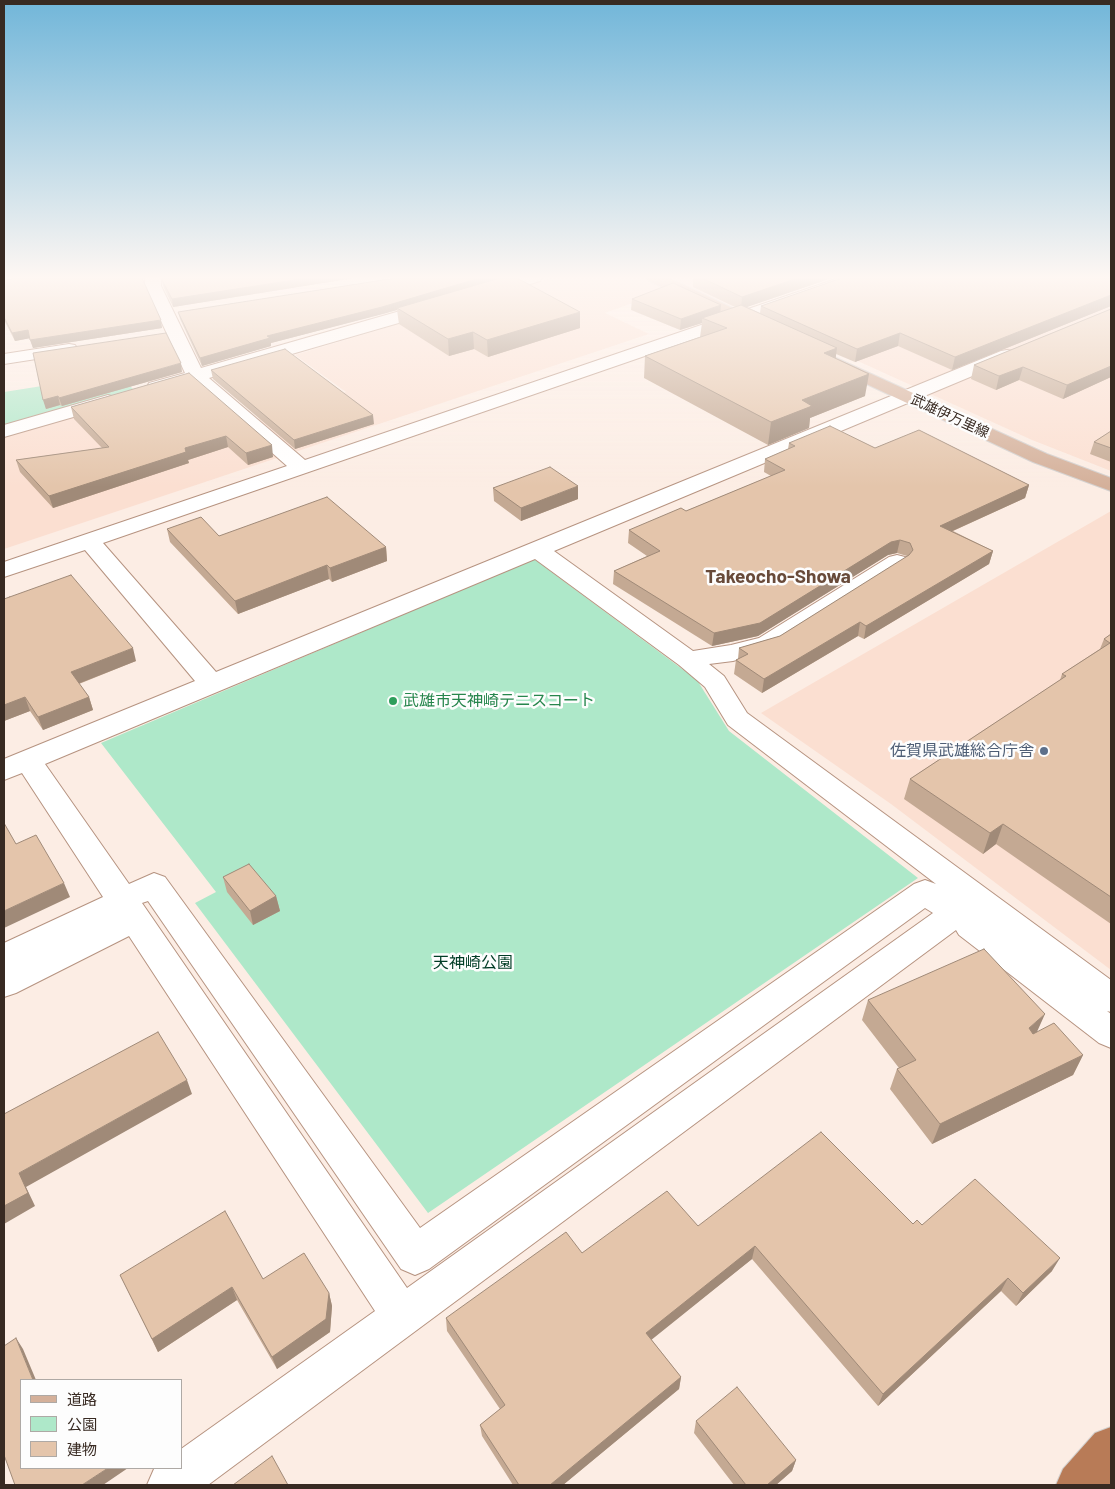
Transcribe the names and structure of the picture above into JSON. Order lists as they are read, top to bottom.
{
  "streets": {
    "main road": ["武雄伊万里線"]
  },
  "districts": ["Takeocho-Showa"],
  "parks": ["天神崎公園"],
  "places": ["武雄市天神崎テニスコート", "佐賀県武雄総合庁舎"],
  "legend": ["道路", "公園", "建物"]
}
